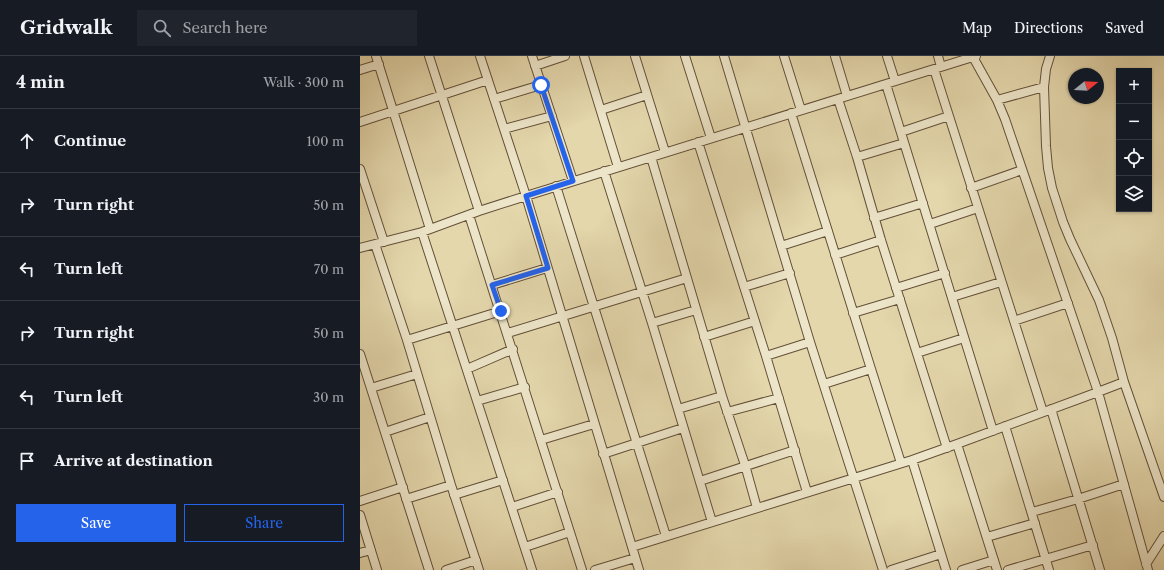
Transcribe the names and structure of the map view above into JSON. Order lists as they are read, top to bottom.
{
  "north": "right",
  "page": {
    "header": "Gridwalk",
    "search": "Search here",
    "nav": ["Map", "Directions", "Saved"],
    "heading": ["4 min", "Walk · 300 m"],
    "map_buttons": ["+", "−"],
    "list": [
      ["Continue", "100 m"],
      ["Turn right", "50 m"],
      ["Turn left", "70 m"],
      ["Turn right", "50 m"],
      ["Turn left", "30 m"],
      "Arrive at destination"
    ],
    "buttons": ["Save", "Share"]
  }
}
